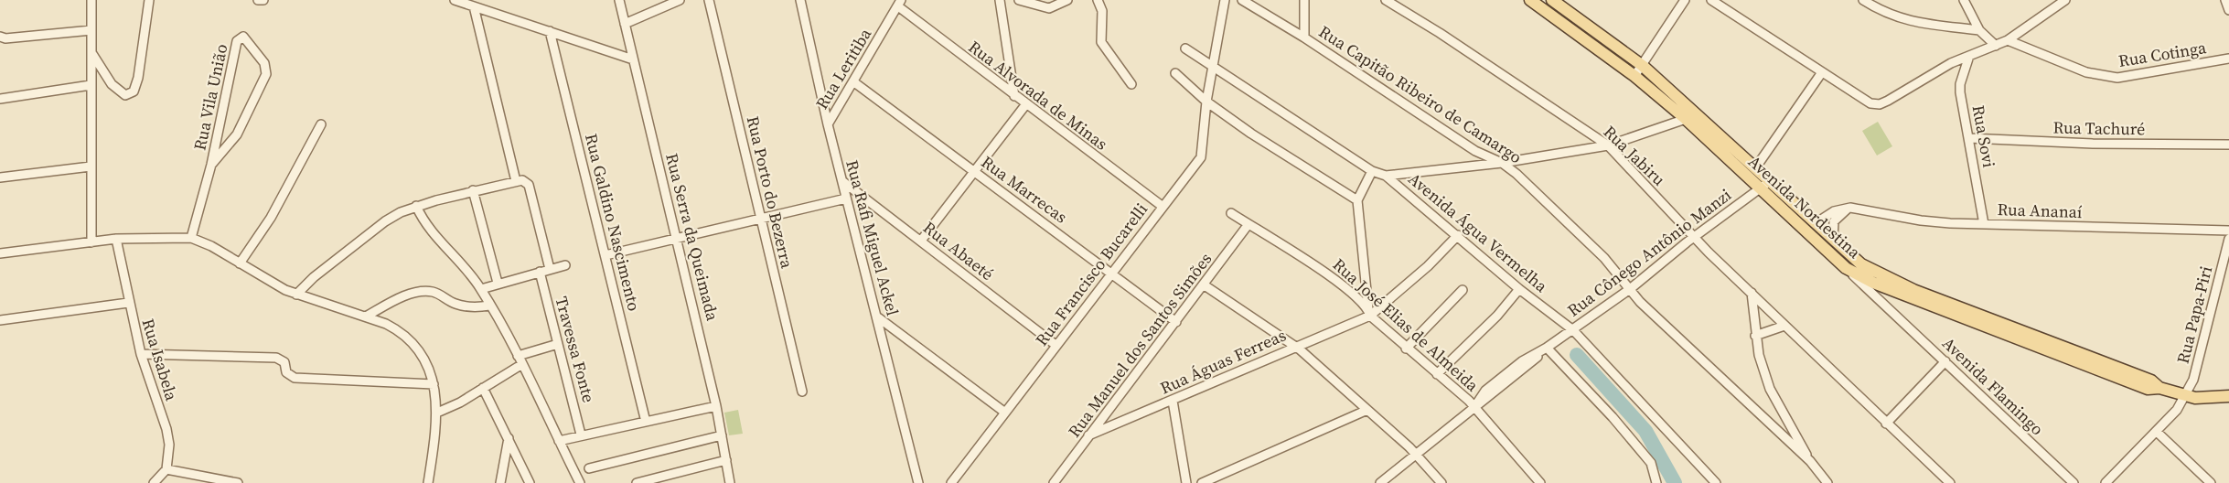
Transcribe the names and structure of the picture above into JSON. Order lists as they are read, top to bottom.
{
  "streets": {
    "main road": ["Avenida Nordestina"],
    "street": [
      "Rua Cotinga",
      "Rua Leritiba",
      "Rua Capitão Ribeiro de Camargo",
      "Rua Alvorada de Minas",
      "Rua Vila União",
      "Rua Tachuré",
      "Rua Sovi",
      "Rua Jabiru",
      "Rua Marrecas",
      "Rua Porto do Bezerra",
      "Rua Ananaí",
      "Rua Galdino Nascimento",
      "Avenida Água Vermelha",
      "Rua Serra da Queimada",
      "Rua Rafi Miguel Ackel",
      "Rua Abaeté",
      "Rua Cônego Antônio Manzi",
      "Rua Francisco Bucarelli",
      "Rua Papa-Piri",
      "Rua José Elias de Almeida",
      "Rua Manuel dos Santos Simões",
      "Travessa Fonte",
      "Rua Isabela",
      "Rua Águas Ferreas",
      "Avenida Flamingo"
    ]
  },
  "crossings": [
    ["Rua Leritiba", "Rua Alvorada de Minas"],
    ["Rua Leritiba", "Rua Marrecas"],
    ["Rua Leritiba", "Rua Rafi Miguel Ackel"],
    ["Rua Capitão Ribeiro de Camargo", "Rua Cônego Antônio Manzi"],
    ["Rua Alvorada de Minas", "Rua Francisco Bucarelli"],
    ["Rua Tachuré", "Rua Sovi"],
    ["Rua Sovi", "Rua Ananaí"],
    ["Rua Jabiru", "Rua Cônego Antônio Manzi"],
    ["Rua Marrecas", "Rua Francisco Bucarelli"],
    ["Rua Marrecas", "Rua Manuel dos Santos Simões"],
    ["Avenida Nordestina", "Rua Cônego Antônio Manzi"],
    ["Avenida Nordestina", "Rua Papa-Piri"],
    ["Avenida Nordestina", "Avenida Flamingo"],
    ["Avenida Água Vermelha", "Rua Cônego Antônio Manzi"],
    ["Avenida Água Vermelha", "Rua Francisco Bucarelli"],
    ["Avenida Água Vermelha", "Rua Águas Ferreas"],
    ["Rua Rafi Miguel Ackel", "Rua Abaeté"],
    ["Rua Abaeté", "Rua Francisco Bucarelli"],
    ["Rua Cônego Antônio Manzi", "Rua José Elias de Almeida"],
    ["Rua José Elias de Almeida", "Rua Manuel dos Santos Simões"],
    ["Rua José Elias de Almeida", "Rua Águas Ferreas"],
    ["Rua Manuel dos Santos Simões", "Rua Águas Ferreas"]
  ]
}
